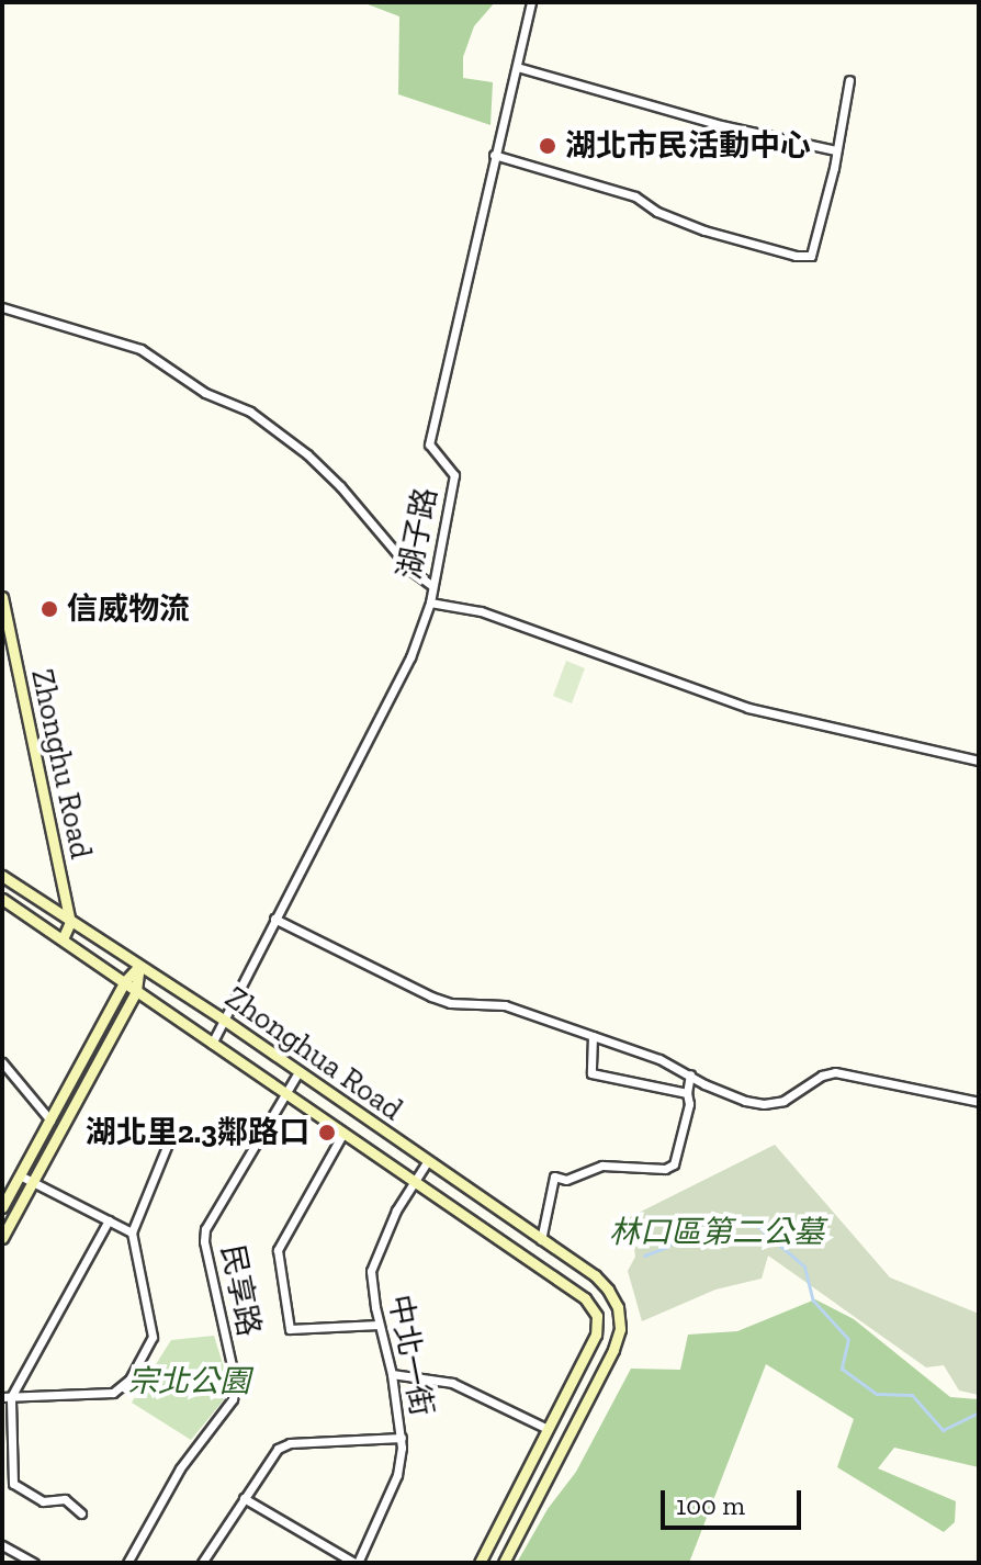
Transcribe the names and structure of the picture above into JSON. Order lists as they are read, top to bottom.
{
  "streets": {
    "main road": ["Zhonghu Road", "Zhonghua Road"],
    "street": ["湖子路", "民享路", "中北一街"]
  },
  "crossings": [
    ["湖子路", "Zhonghua Road"],
    ["Zhonghu Road", "Zhonghua Road"],
    ["Zhonghua Road", "民享路"],
    ["Zhonghua Road", "中北一街"]
  ],
  "parks": ["林口區第二公墓", "宗北公園"],
  "places": ["湖北市民活動中心", "信威物流", "湖北里2.3鄰路口"],
  "scale_bar": "100 m"
}
